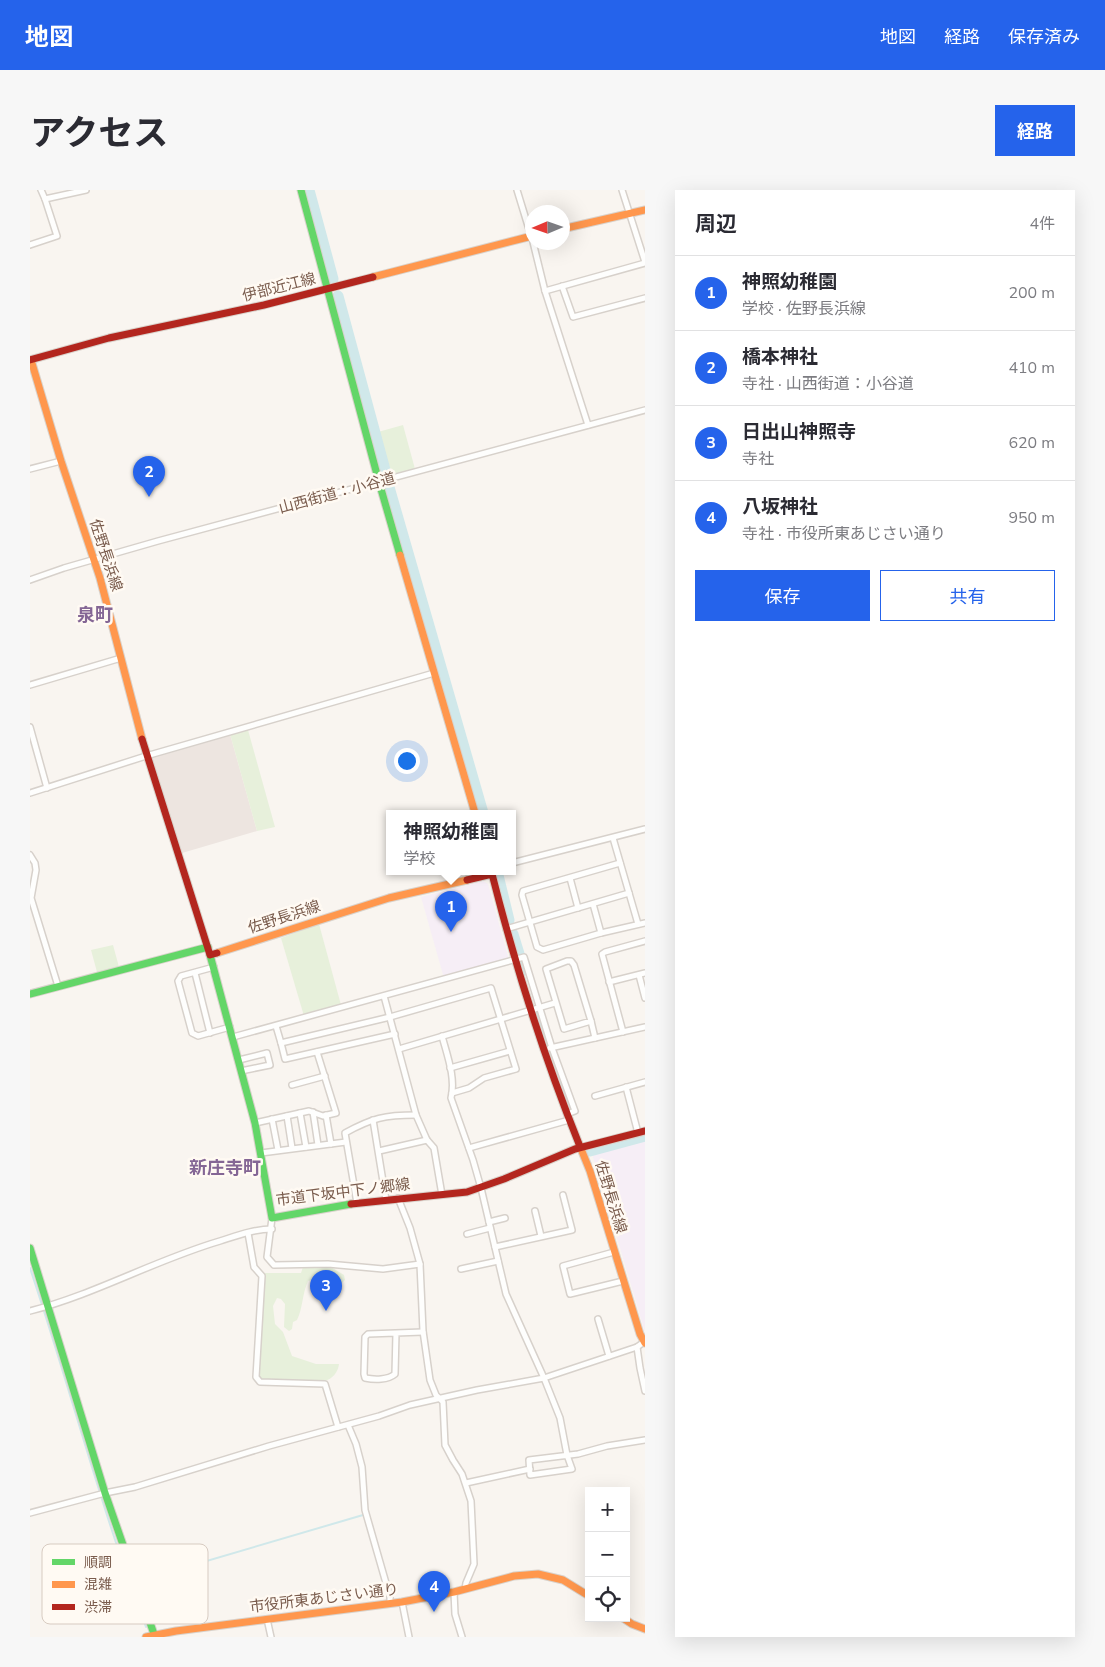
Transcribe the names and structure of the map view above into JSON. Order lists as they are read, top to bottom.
{
  "streets": {
    "street": [
      "伊部近江線",
      "山西街道：小谷道",
      "佐野長浜線",
      "市道下坂中下ノ郷線",
      "市役所東あじさい通り"
    ]
  },
  "crossings": [
    ["伊部近江線", "佐野長浜線"],
    ["山西街道：小谷道", "佐野長浜線"],
    ["佐野長浜線", "市道下坂中下ノ郷線"]
  ],
  "districts": ["泉町", "新庄寺町"],
  "legend": ["順調", "混雑", "渋滞"],
  "north": "left",
  "page": {
    "header": "地図",
    "nav": ["地図", "経路", "保存済み"],
    "title": "アクセス",
    "buttons": [
      "経路",
      ["保存", "共有"]
    ],
    "heading": ["周辺", "4件"],
    "list": [
      {
        "mark": "1",
        "name": "神照幼稚園",
        "note": "学校 · 佐野長浜線",
        "value": "200 m"
      },
      {
        "mark": "2",
        "name": "橋本神社",
        "note": "寺社 · 山西街道：小谷道",
        "value": "410 m"
      },
      {
        "mark": "3",
        "name": "日出山神照寺",
        "note": "寺社",
        "value": "620 m"
      },
      {
        "mark": "4",
        "name": "八坂神社",
        "note": "寺社 · 市役所東あじさい通り",
        "value": "950 m"
      }
    ],
    "pins": [
      "2",
      "1",
      "3",
      "4"
    ],
    "popup": ["神照幼稚園", "学校"],
    "map_buttons": ["+", "−"]
  }
}
